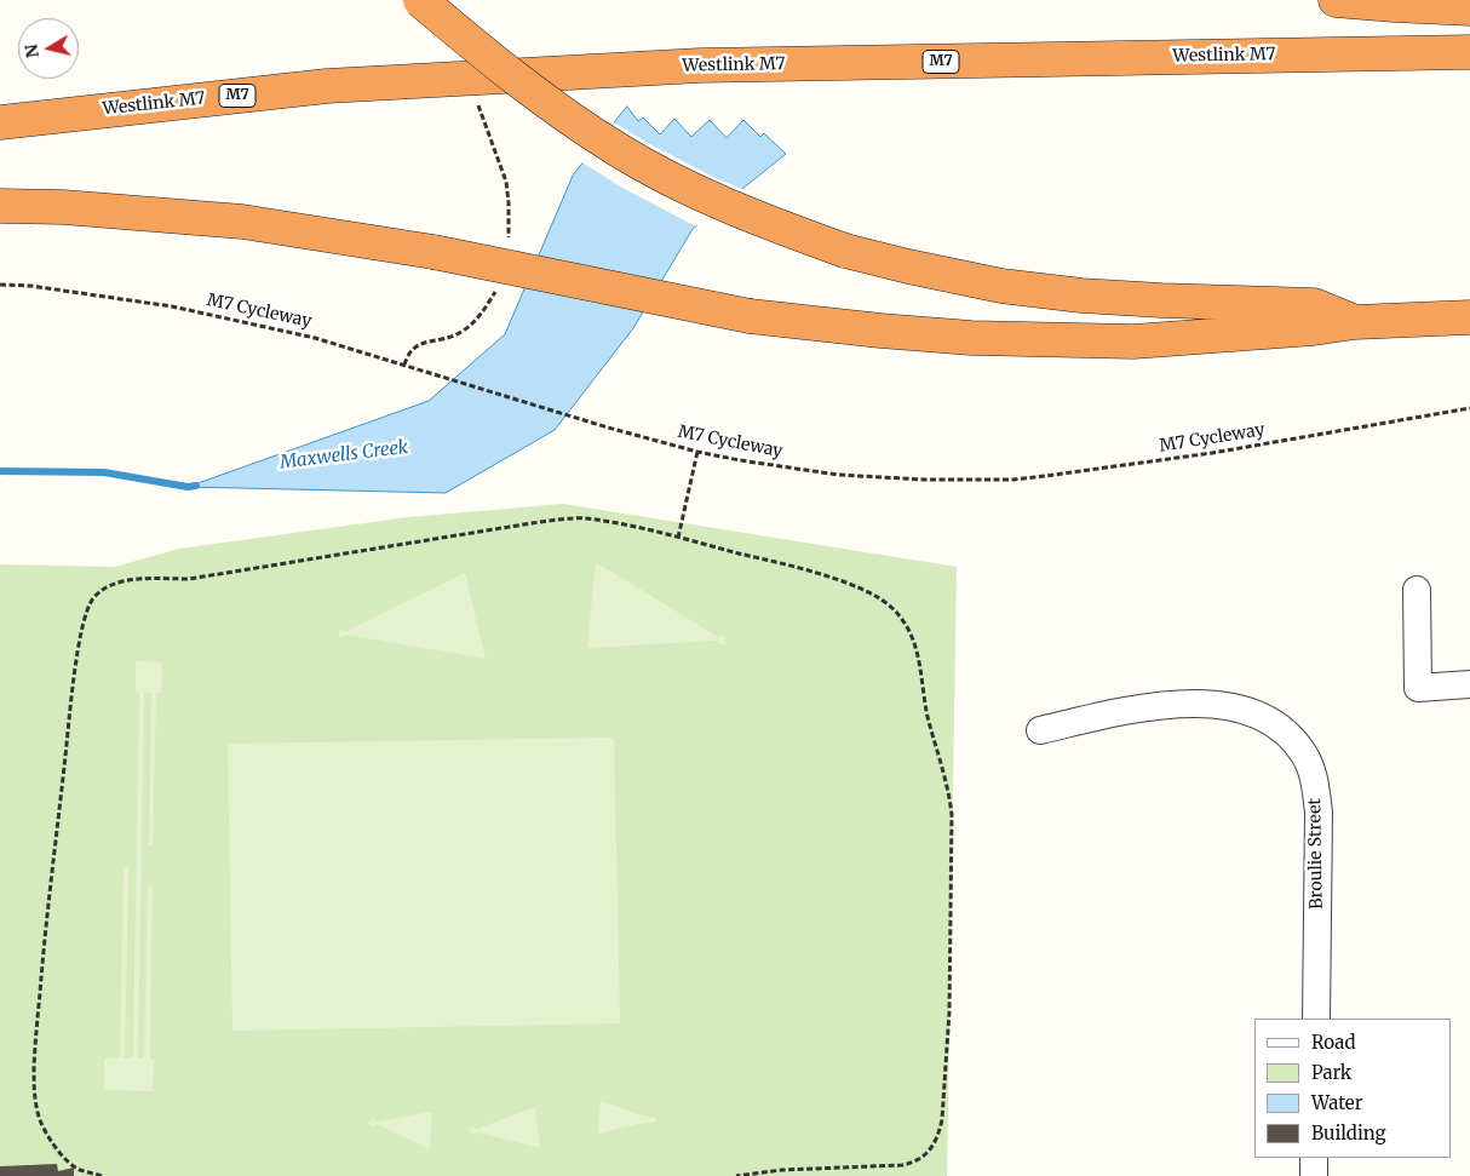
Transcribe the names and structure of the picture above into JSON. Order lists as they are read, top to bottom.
{
  "streets": {
    "highway": ["Westlink M7", "M7"],
    "street": ["Broulie Street"],
    "path": ["M7 Cycleway"]
  },
  "water": ["Maxwells Creek"],
  "legend": [
    "Road",
    "Park",
    "Water",
    "Building"
  ],
  "north": "left"
}
